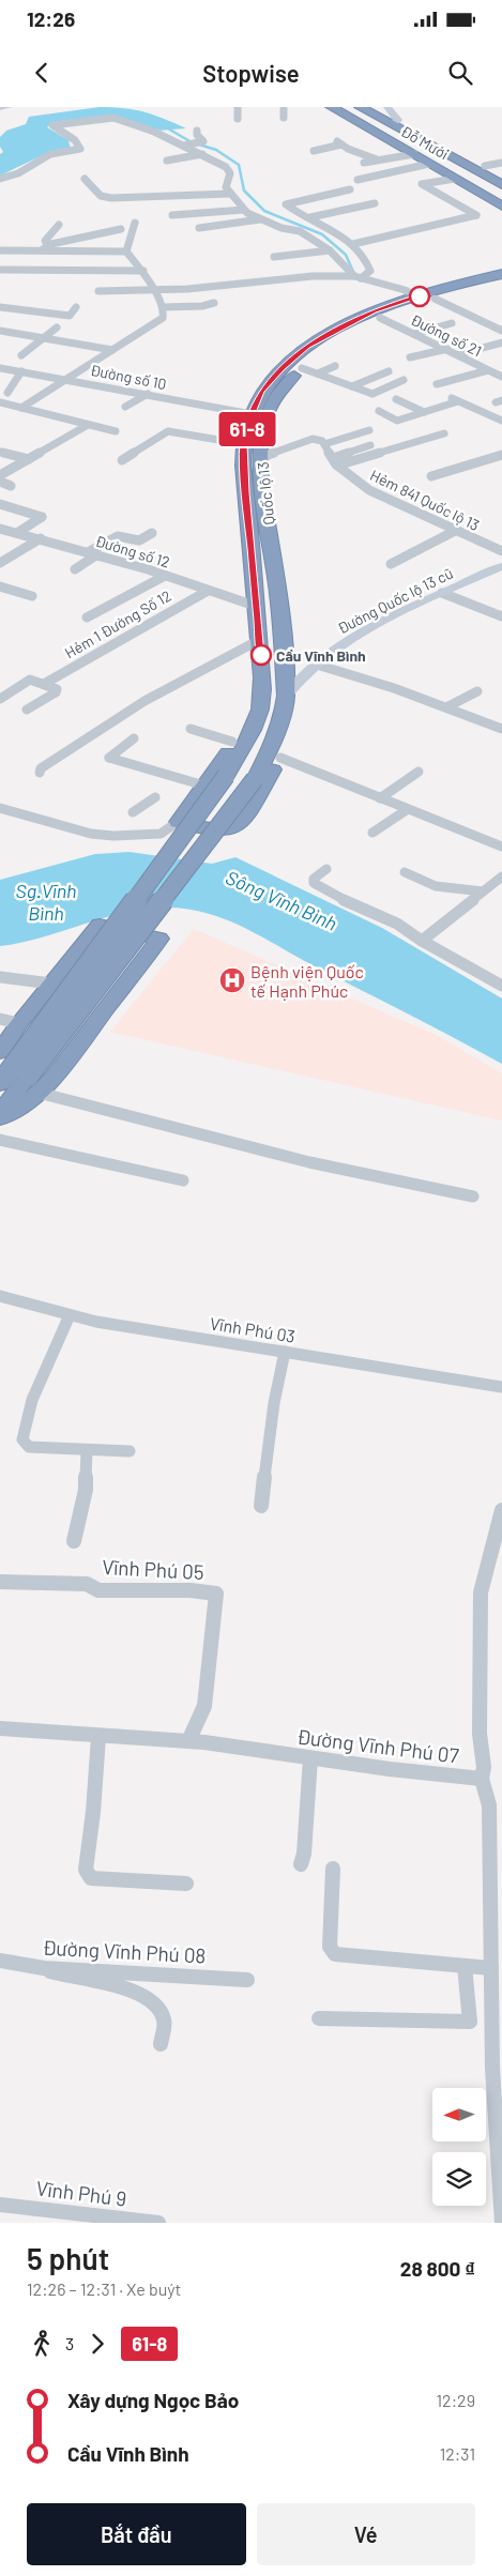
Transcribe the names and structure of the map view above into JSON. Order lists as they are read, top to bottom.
{
  "streets": {
    "highway": ["Đỗ Mười", "Quốc lộ 13"],
    "street": [
      "Đường số 21",
      "Đường số 10",
      "Hẻm 841 Quốc lộ 13",
      "Đường số 12",
      "Đường Quốc lộ 13 cũ",
      "Hẻm 1 Đường Số 12",
      "Vĩnh Phú 03",
      "Vĩnh Phú 05",
      "Đường Vĩnh Phú 07",
      "Đường Vĩnh Phú 08",
      "Vĩnh Phú 9"
    ]
  },
  "crossings": [
    ["Đường số 21", "Quốc lộ 13"],
    ["Đường số 10", "Quốc lộ 13"],
    ["Quốc lộ 13", "Đường số 12"],
    ["Quốc lộ 13", "Đường Quốc lộ 13 cũ"],
    ["Đường số 12", "Hẻm 1 Đường Số 12"],
    ["Vĩnh Phú 05", "Đường Vĩnh Phú 07"]
  ],
  "water": ["Sg.Vĩnh Bình", "Sông Vĩnh Bình"],
  "places": {
    "other": ["Cầu Vĩnh Bình"],
    "hospital": ["Bệnh viện Quốc tế Hạnh Phúc"]
  },
  "lines": ["bus line 61-8"],
  "north": "left",
  "page": {
    "status": "12:26",
    "header": "Stopwise",
    "on_map": "61-8",
    "heading": ["5 phút", "12:26 – 12:31 · Xe buýt", "28 800 ₫"],
    "legs": ["3", "61-8"],
    "list": [
      {
        "name": "Xây dựng Ngọc Bảo",
        "value": "12:29"
      },
      {
        "name": "Cầu Vĩnh Bình",
        "value": "12:31"
      }
    ],
    "buttons": ["Bắt đầu", "Vé"]
  }
}
